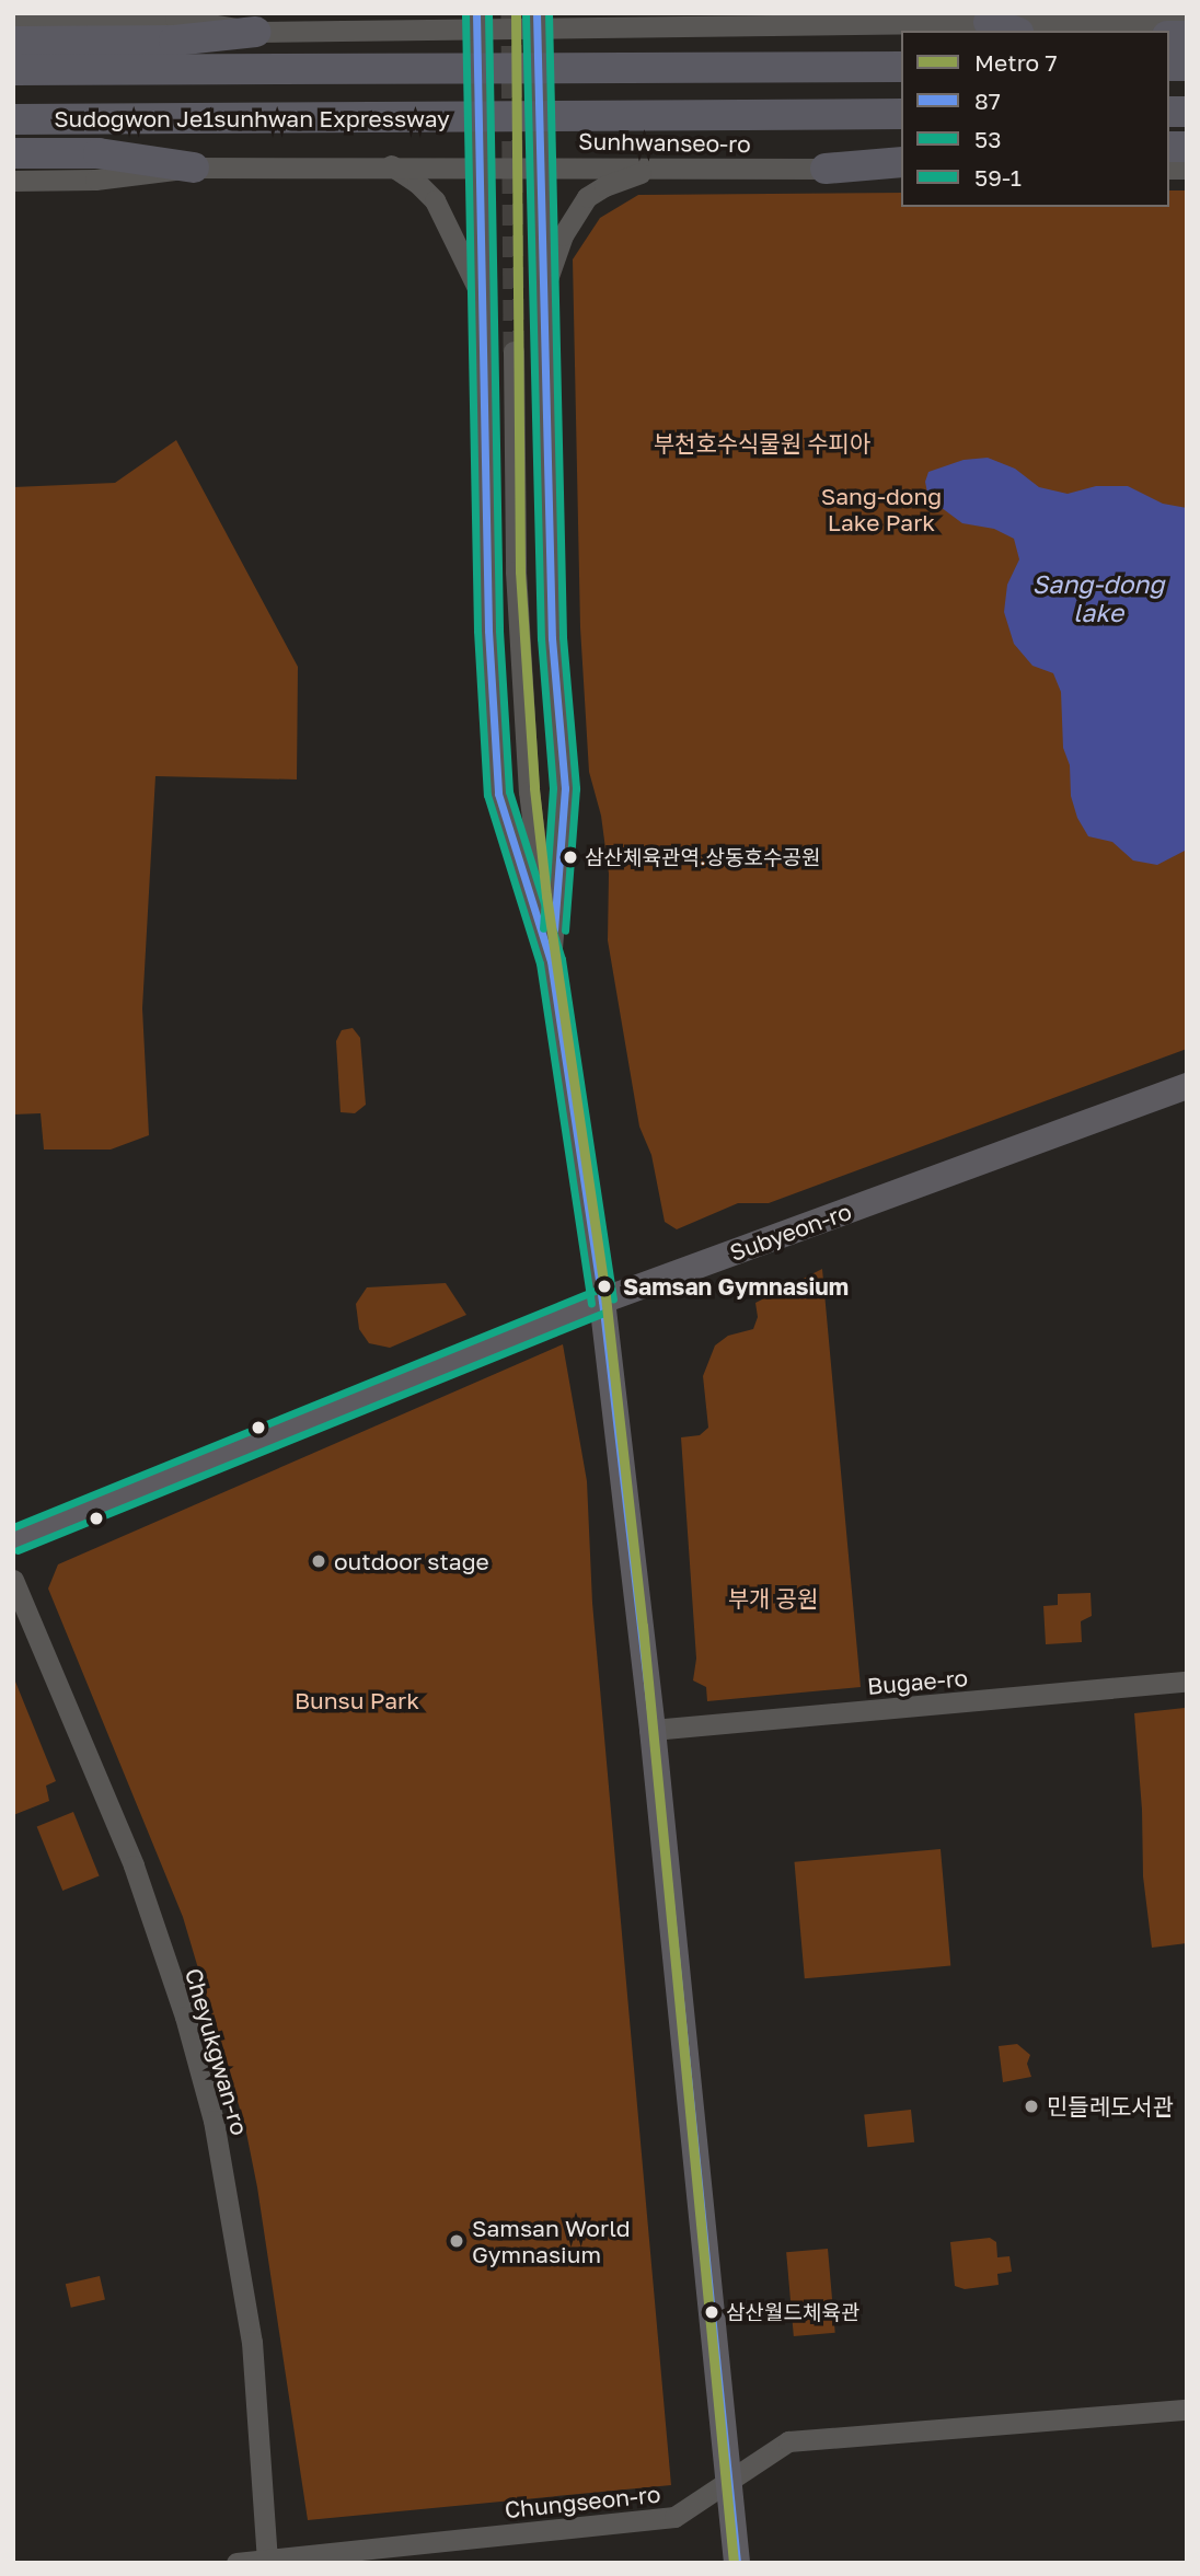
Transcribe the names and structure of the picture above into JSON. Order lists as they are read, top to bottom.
{
  "streets": {
    "highway": ["Sudogwon Je1sunhwan Expressway"],
    "main road": ["Subyeon-ro"],
    "street": [
      "Sunhwanseo-ro",
      "Bugae-ro",
      "Cheyukgwan-ro",
      "Chungseon-ro"
    ]
  },
  "crossings": [
    ["Cheyukgwan-ro", "Chungseon-ro"]
  ],
  "water": ["Sang-dong lake"],
  "parks": [
    "부천호수식물원 수피아",
    "Sang-dong Lake Park",
    "부개 공원",
    "Bunsu Park"
  ],
  "places": [
    "삼산체육관역.상동호수공원",
    "Samsan Gymnasium",
    "outdoor stage",
    "민들레도서관",
    "Samsan World Gymnasium",
    "삼산월드체육관"
  ],
  "lines": [
    "metro line 7",
    "transit line 87",
    "transit line 53",
    "transit line 59-1"
  ],
  "legend": [
    "Metro 7",
    "87",
    "53",
    "59-1"
  ]
}
